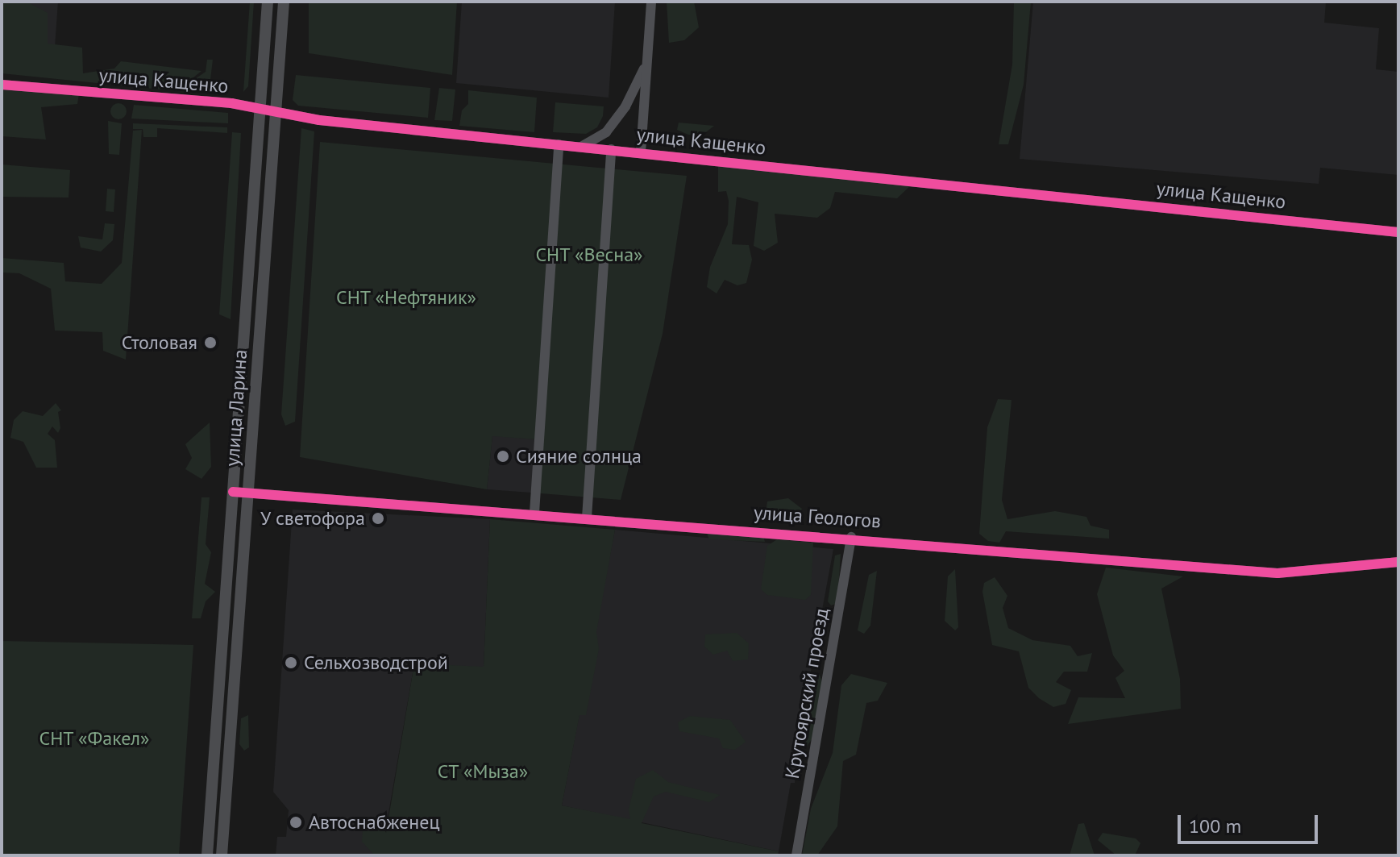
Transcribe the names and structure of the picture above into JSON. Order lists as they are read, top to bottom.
{
  "streets": {
    "main road": ["улица Ларина"],
    "street": ["улица Кащенко", "улица Геологов", "Крутоярский проезд"]
  },
  "crossings": [
    ["улица Кащенко", "улица Ларина"],
    ["улица Ларина", "улица Геологов"],
    ["улица Геологов", "Крутоярский проезд"]
  ],
  "parks": [
    "СНТ «Весна»",
    "СНТ «Нефтяник»",
    "СНТ «Факел»",
    "СТ «Мыза»"
  ],
  "places": [
    "Столовая",
    "Сияние солнца",
    "У светофора",
    "Сельхозводстрой",
    "Автоснабженец"
  ],
  "scale_bar": "100 m"
}
